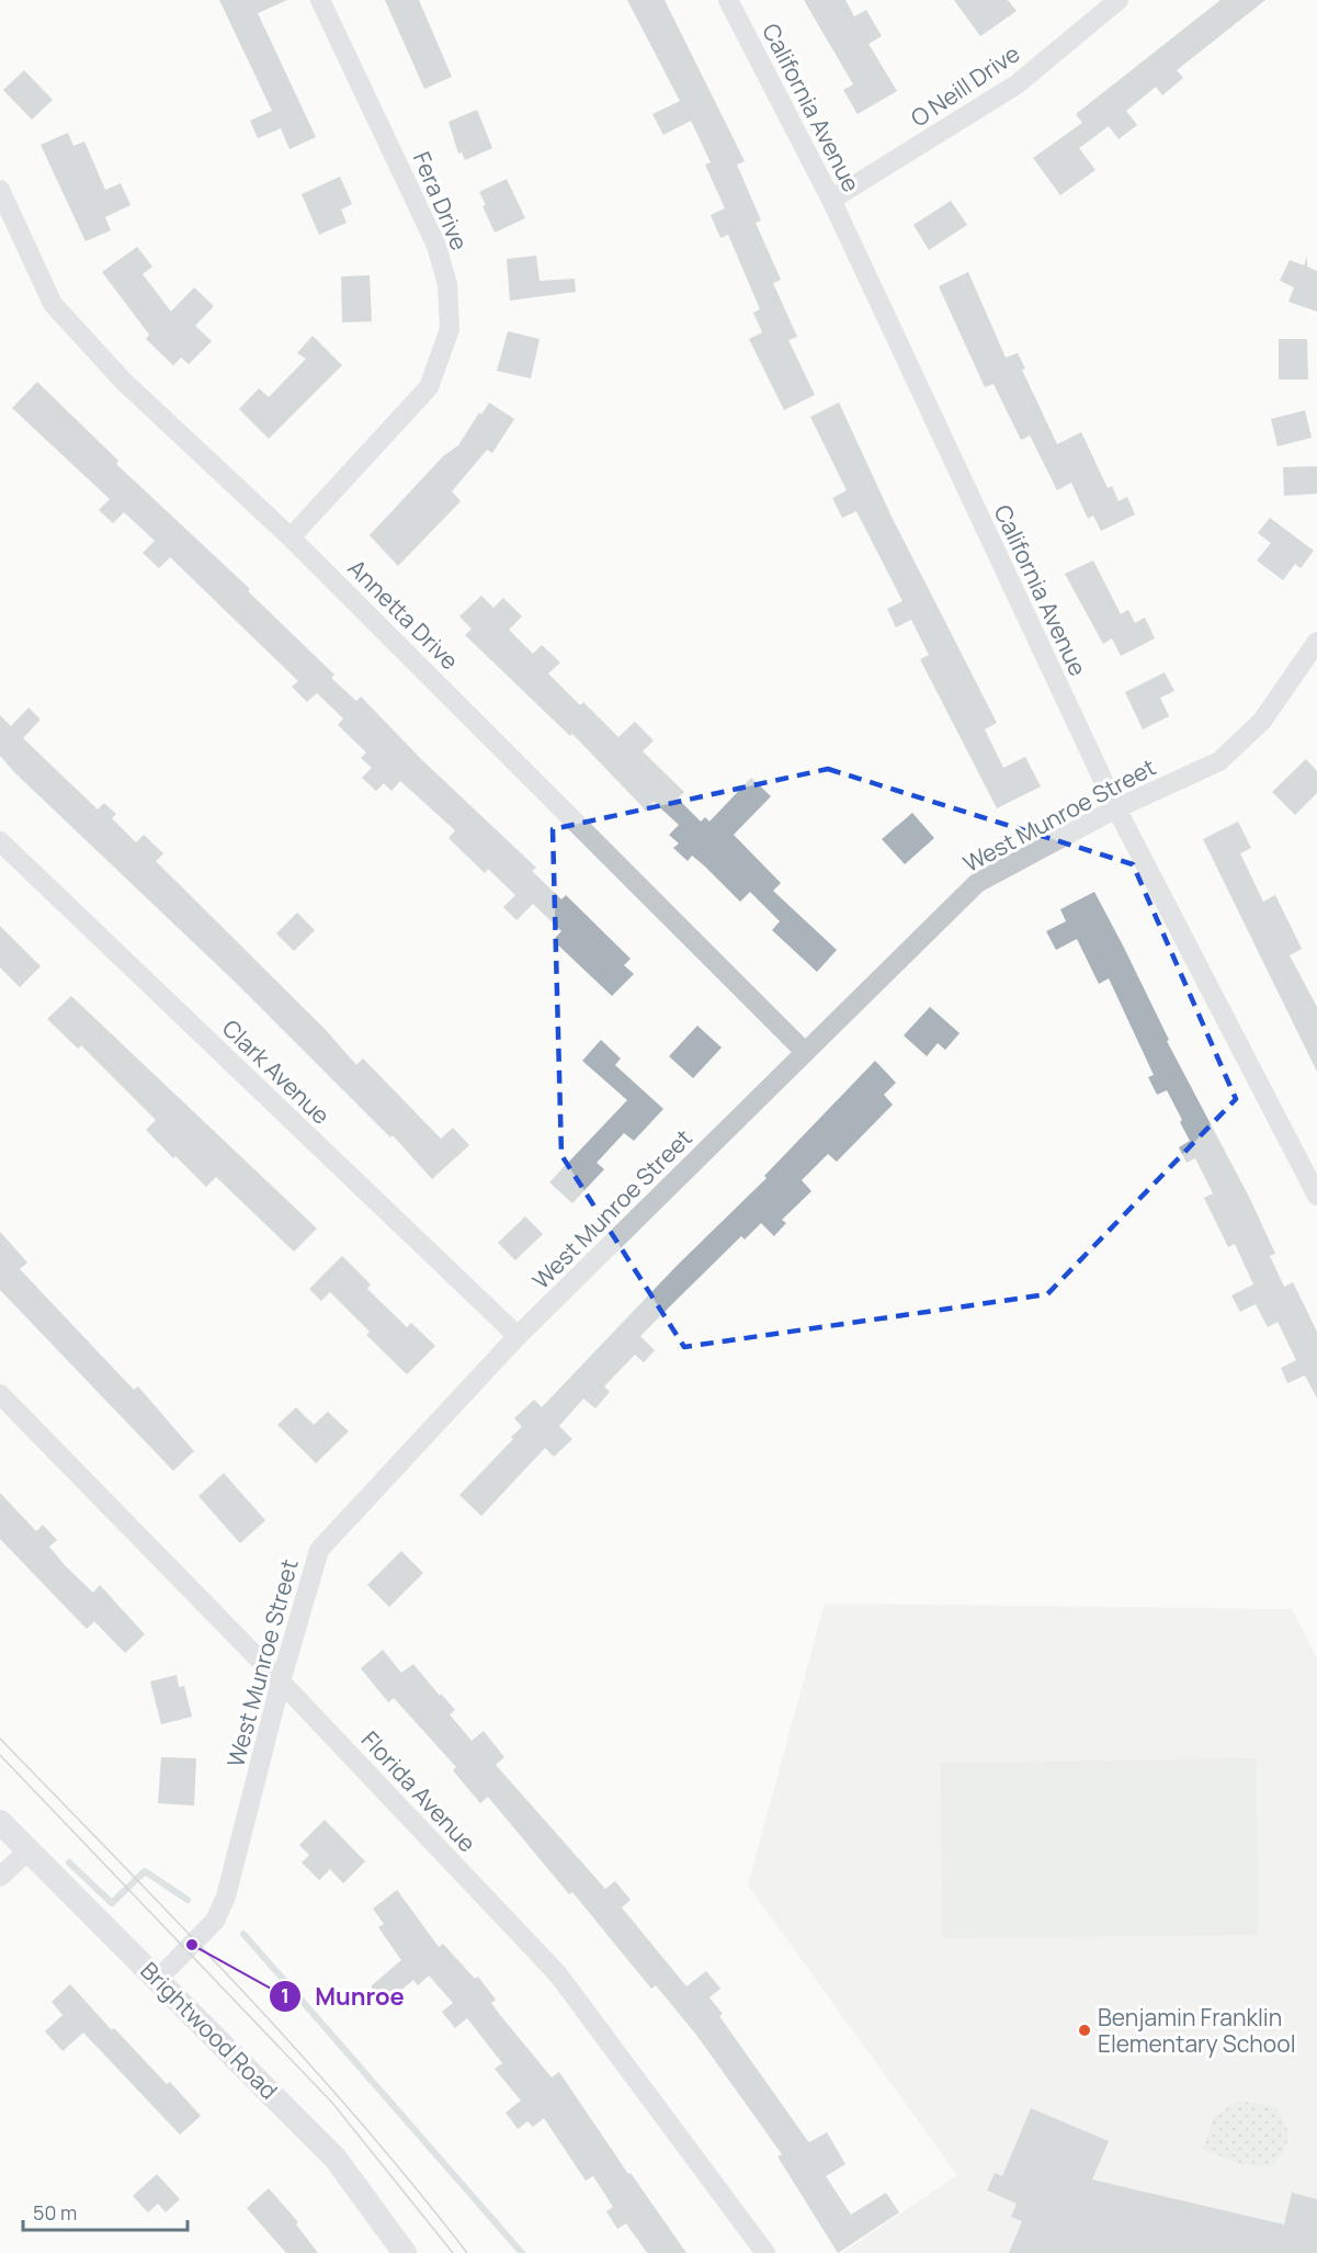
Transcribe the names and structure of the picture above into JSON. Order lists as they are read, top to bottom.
{
  "streets": {
    "street": [
      "O Neill Drive",
      "California Avenue",
      "Fera Drive",
      "Annetta Drive",
      "West Munroe Street",
      "Clark Avenue",
      "Florida Avenue",
      "Brightwood Road"
    ]
  },
  "crossings": [
    ["O Neill Drive", "California Avenue"],
    ["California Avenue", "West Munroe Street"],
    ["Fera Drive", "Annetta Drive"],
    ["Annetta Drive", "West Munroe Street"],
    ["West Munroe Street", "Clark Avenue"],
    ["West Munroe Street", "Florida Avenue"],
    ["West Munroe Street", "Brightwood Road"]
  ],
  "places": ["Munroe", "Benjamin Franklin Elementary School"],
  "scale_bar": "50 m"
}
